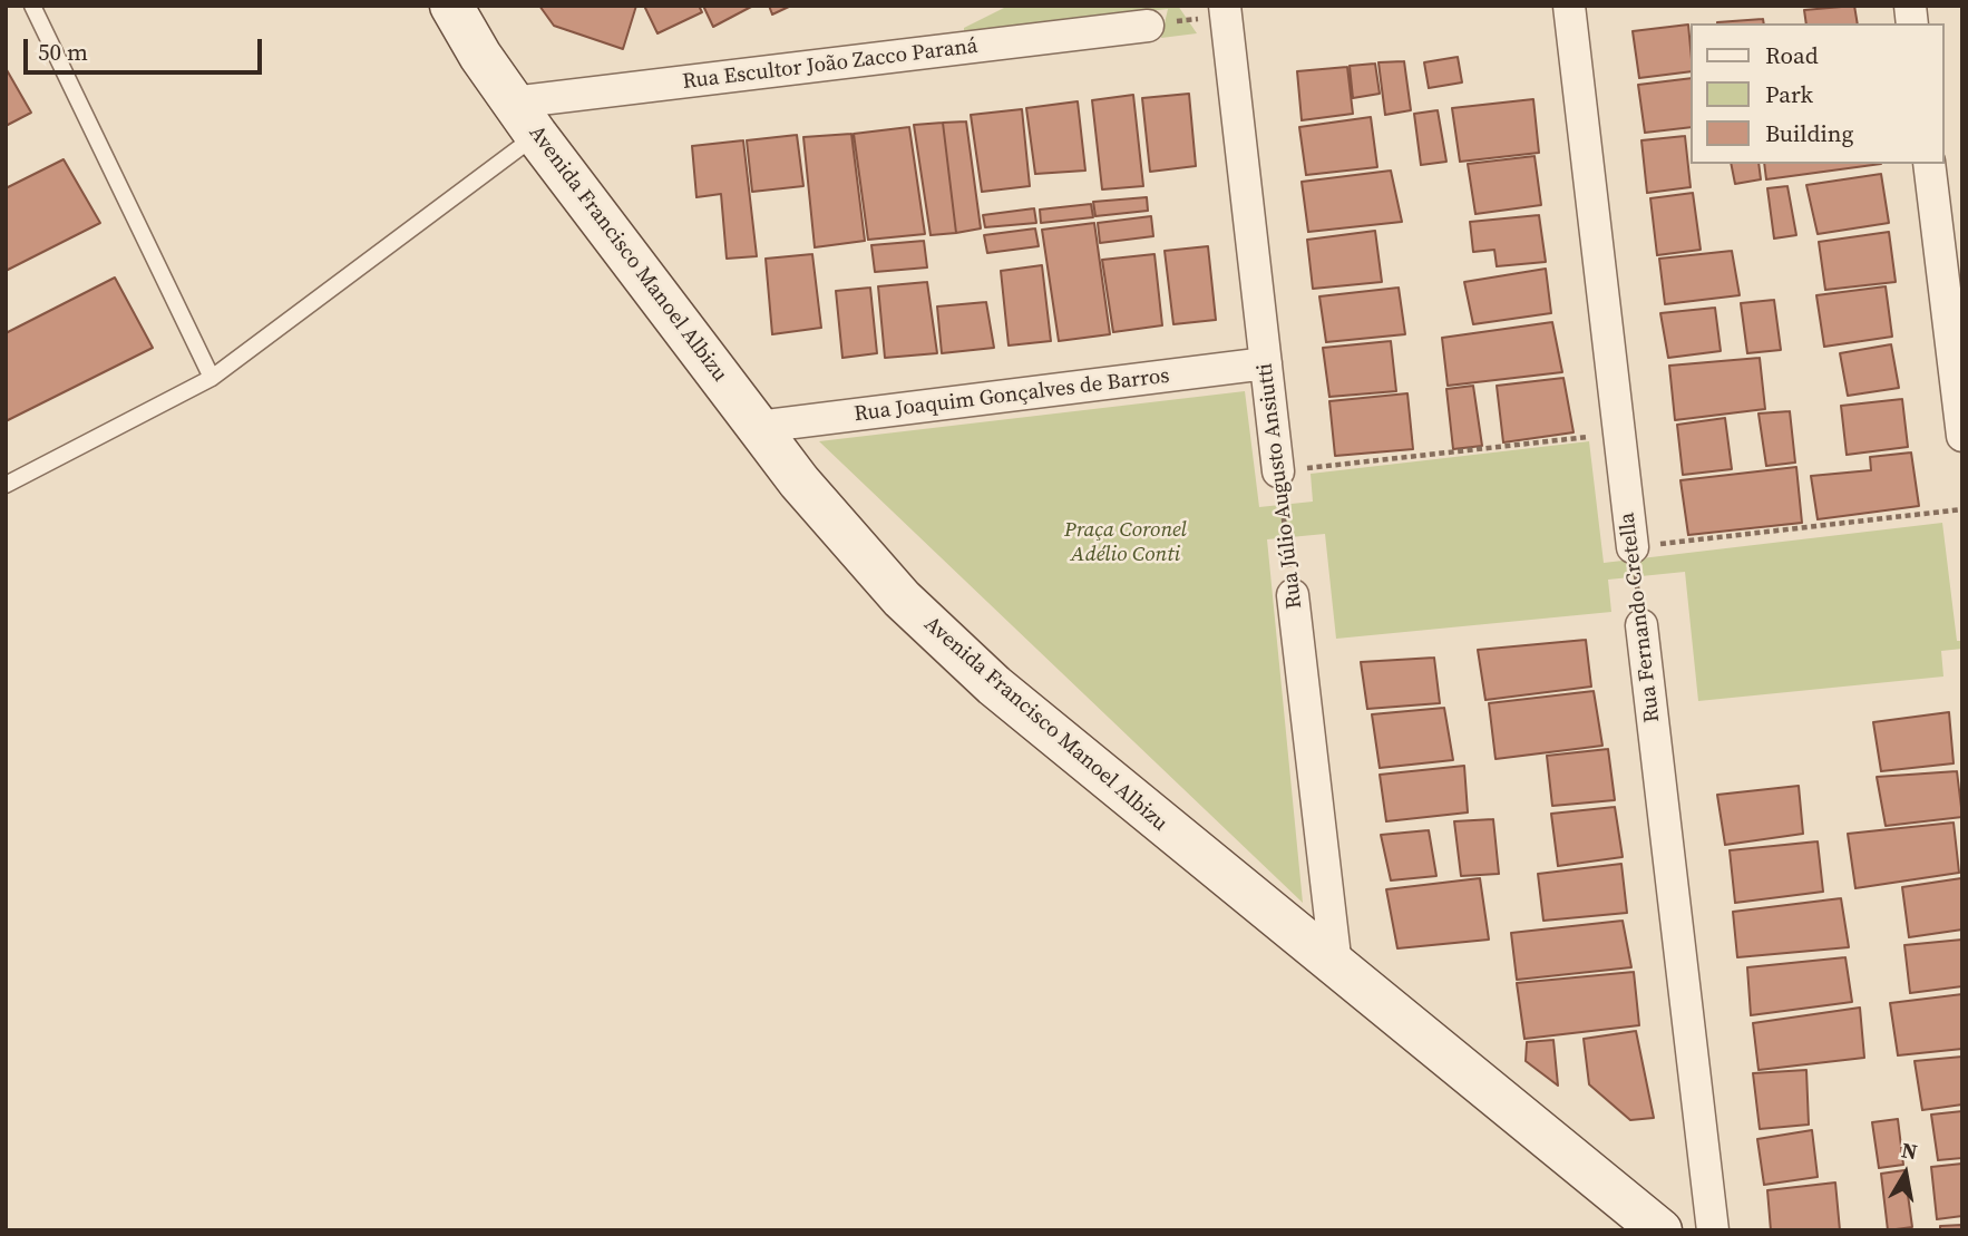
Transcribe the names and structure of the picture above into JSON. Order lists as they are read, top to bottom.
{
  "streets": {
    "street": [
      "Rua Escultor João Zacco Paraná",
      "Avenida Francisco Manoel Albizu",
      "Rua Joaquim Gonçalves de Barros",
      "Rua Júlio Augusto Ansiutti",
      "Rua Fernando Cretella"
    ]
  },
  "crossings": [
    ["Rua Escultor João Zacco Paraná", "Avenida Francisco Manoel Albizu"],
    ["Avenida Francisco Manoel Albizu", "Rua Joaquim Gonçalves de Barros"],
    ["Avenida Francisco Manoel Albizu", "Rua Júlio Augusto Ansiutti"],
    ["Rua Joaquim Gonçalves de Barros", "Rua Júlio Augusto Ansiutti"]
  ],
  "parks": ["Praça Coronel Adélio Conti"],
  "legend": ["Road", "Park", "Building"],
  "scale_bar": "50 m",
  "north": "top"
}
